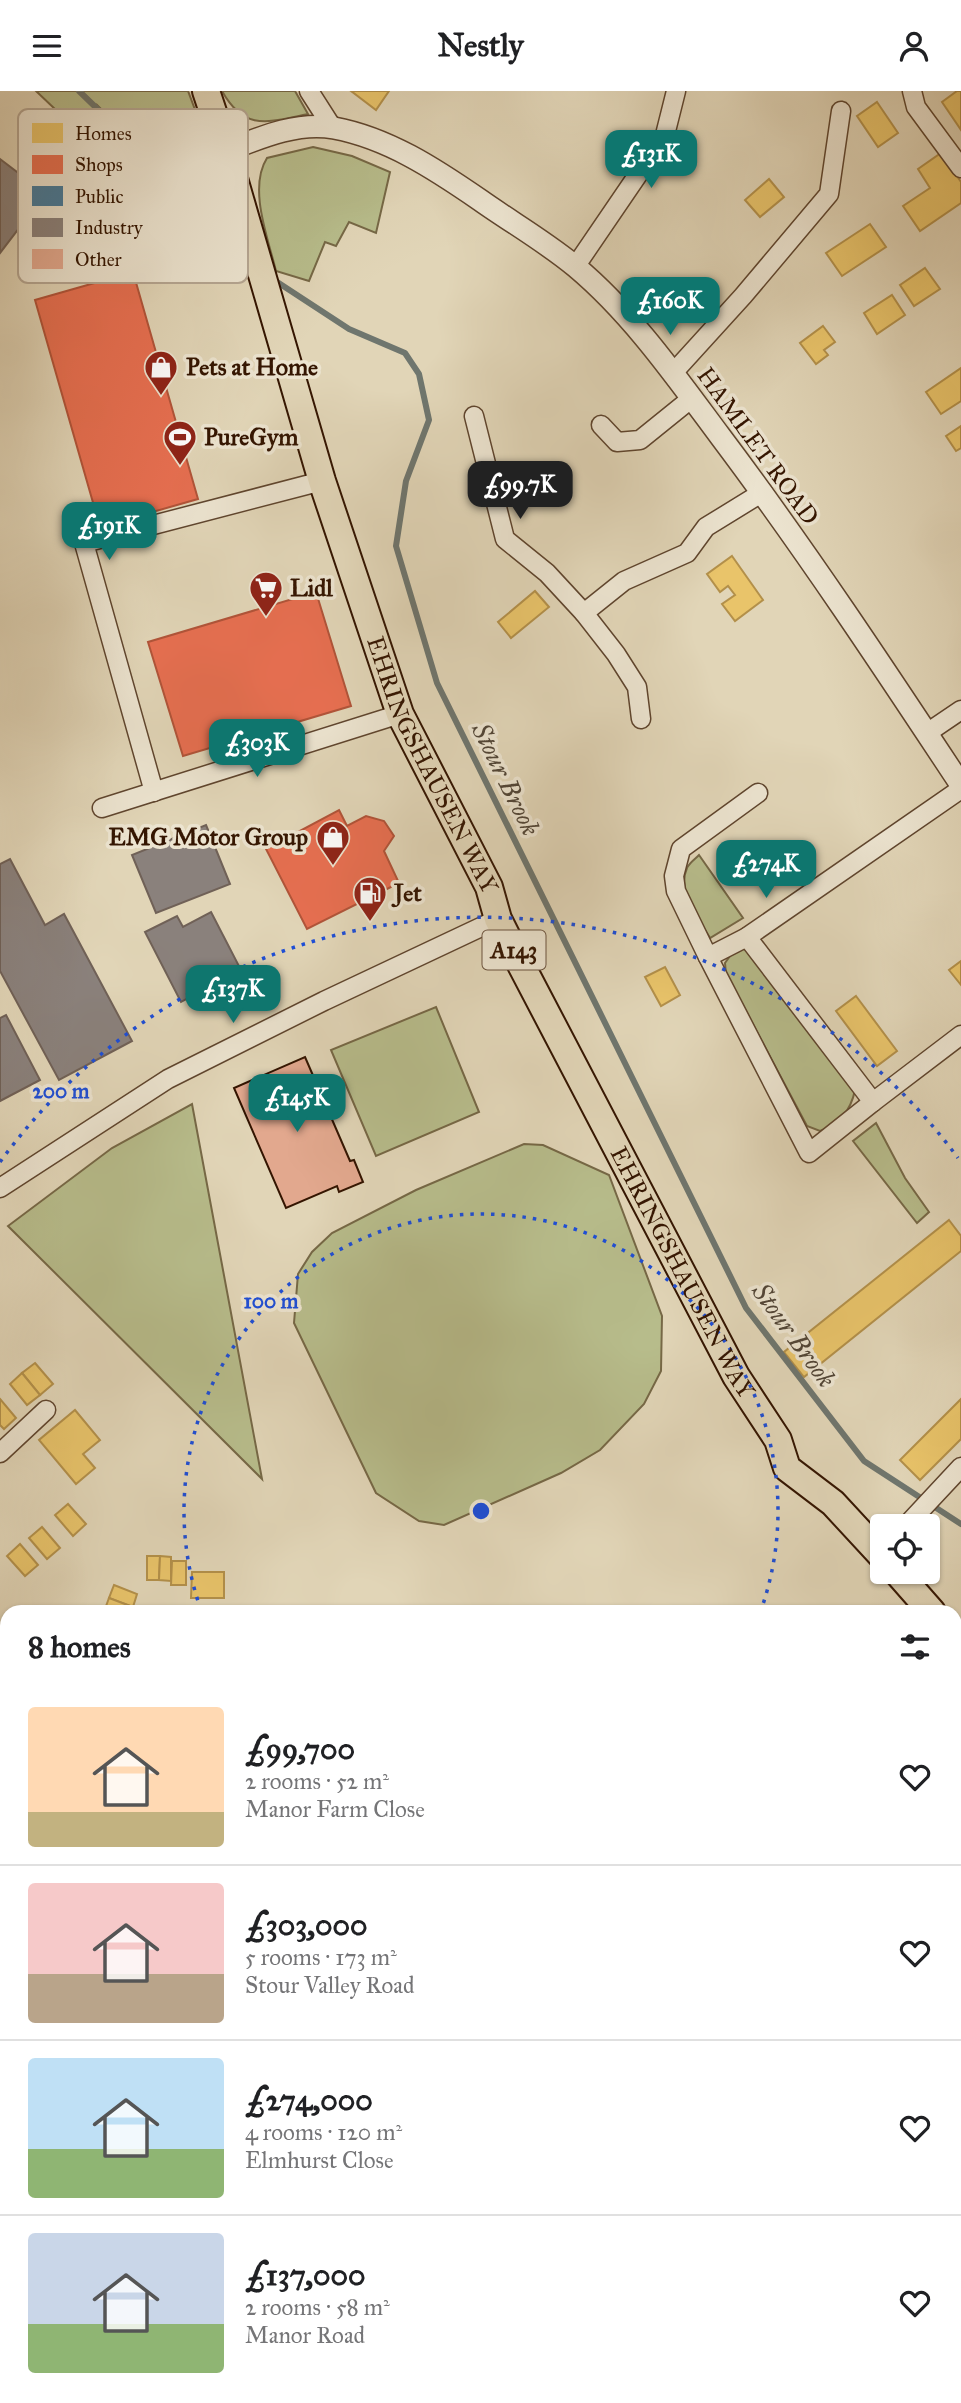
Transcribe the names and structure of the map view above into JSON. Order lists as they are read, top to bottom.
{
  "streets": {
    "main road": ["EHRINGSHAUSEN WAY", "A143"],
    "street": ["HAMLET ROAD"]
  },
  "water": ["Stour Brook"],
  "places": {
    "shop": ["Pets at Home", "EMG Motor Group"],
    "sports": ["PureGym"],
    "supermarket": ["Lidl"],
    "fuel station": ["Jet"]
  },
  "legend": [
    "Homes",
    "Shops",
    "Public",
    "Industry",
    "Other"
  ],
  "page": {
    "header": "Nestly",
    "price": [
      "£131K",
      "£160K",
      "£99.7K",
      "£191K",
      "£303K",
      "£274K",
      "£137K",
      "£145K"
    ],
    "heading": "8 homes",
    "list": [
      {
        "name": "£99,700",
        "note": "2 rooms · 52 m² · Manor Farm Close"
      },
      {
        "name": "£303,000",
        "note": "5 rooms · 173 m² · Stour Valley Road"
      },
      {
        "name": "£274,000",
        "note": "4 rooms · 120 m² · Elmhurst Close"
      },
      {
        "name": "£137,000",
        "note": "2 rooms · 58 m² · Manor Road"
      }
    ]
  },
  "rings": ["200 m", "100 m"]
}
